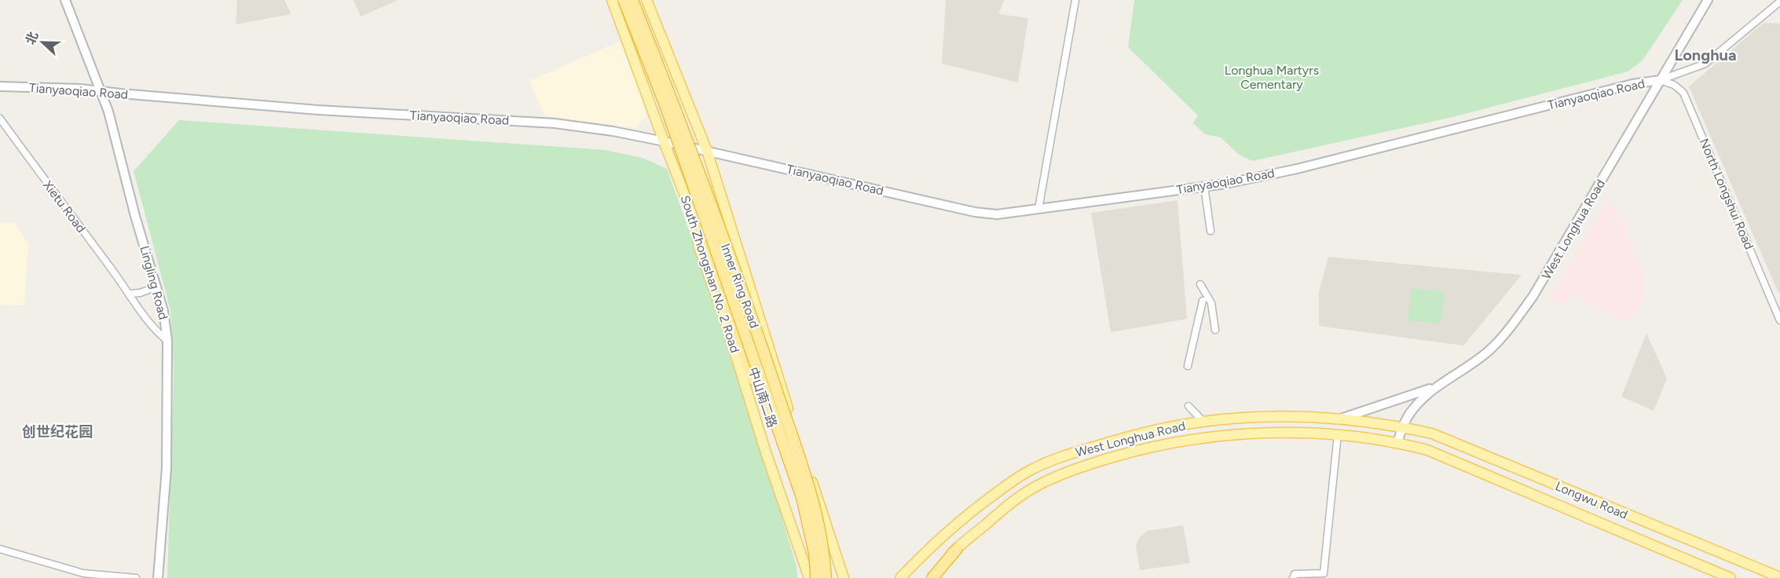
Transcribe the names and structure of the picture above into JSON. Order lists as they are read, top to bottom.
{
  "streets": {
    "highway": ["Inner Ring Road"],
    "main road": [
      "West Longhua Road",
      "South Zhongshan No. 2 Road",
      "中山南二路",
      "Longwu Road"
    ],
    "street": [
      "Tianyaoqiao Road",
      "North Longshui Road",
      "Xietu Road",
      "Lingling Road"
    ]
  },
  "crossings": [
    ["Tianyaoqiao Road", "North Longshui Road"],
    ["Tianyaoqiao Road", "West Longhua Road"],
    ["Tianyaoqiao Road", "South Zhongshan No. 2 Road"],
    ["Tianyaoqiao Road", "Lingling Road"],
    ["North Longshui Road", "West Longhua Road"],
    ["Xietu Road", "Lingling Road"],
    ["West Longhua Road", "Longwu Road"],
    ["South Zhongshan No. 2 Road", "中山南二路"],
    ["Inner Ring Road", "中山南二路"]
  ],
  "districts": ["Longhua", "创世纪花园"],
  "parks": ["Longhua Martyrs Cementary"],
  "north": "left"
}
